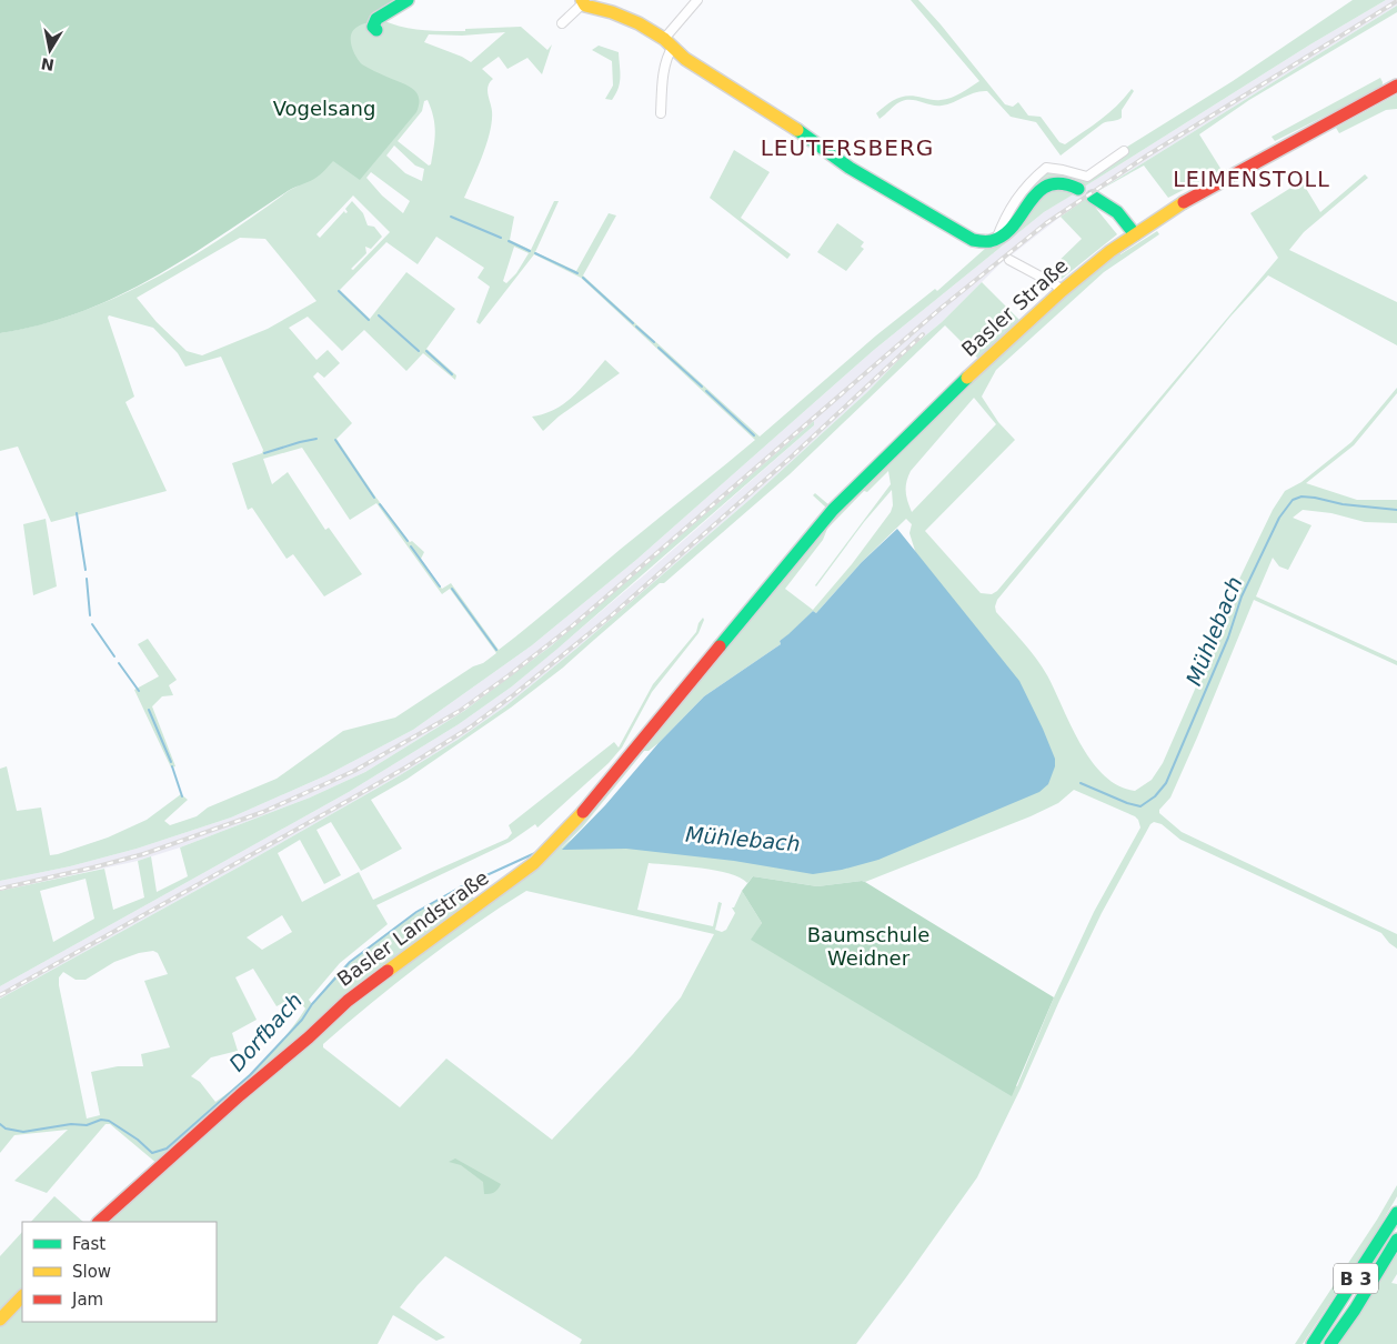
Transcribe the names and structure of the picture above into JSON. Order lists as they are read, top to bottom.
{
  "streets": {
    "main road": ["Basler Straße", "Basler Landstraße", "B 3"]
  },
  "crossings": [
    ["Basler Straße", "Basler Landstraße"]
  ],
  "districts": ["LEUTERSBERG", "LEIMENSTOLL"],
  "water": ["Mühlebach", "Dorfbach"],
  "parks": ["Vogelsang", "Baumschule Weidner"],
  "legend": ["Fast", "Slow", "Jam"],
  "north": "bottom"
}
